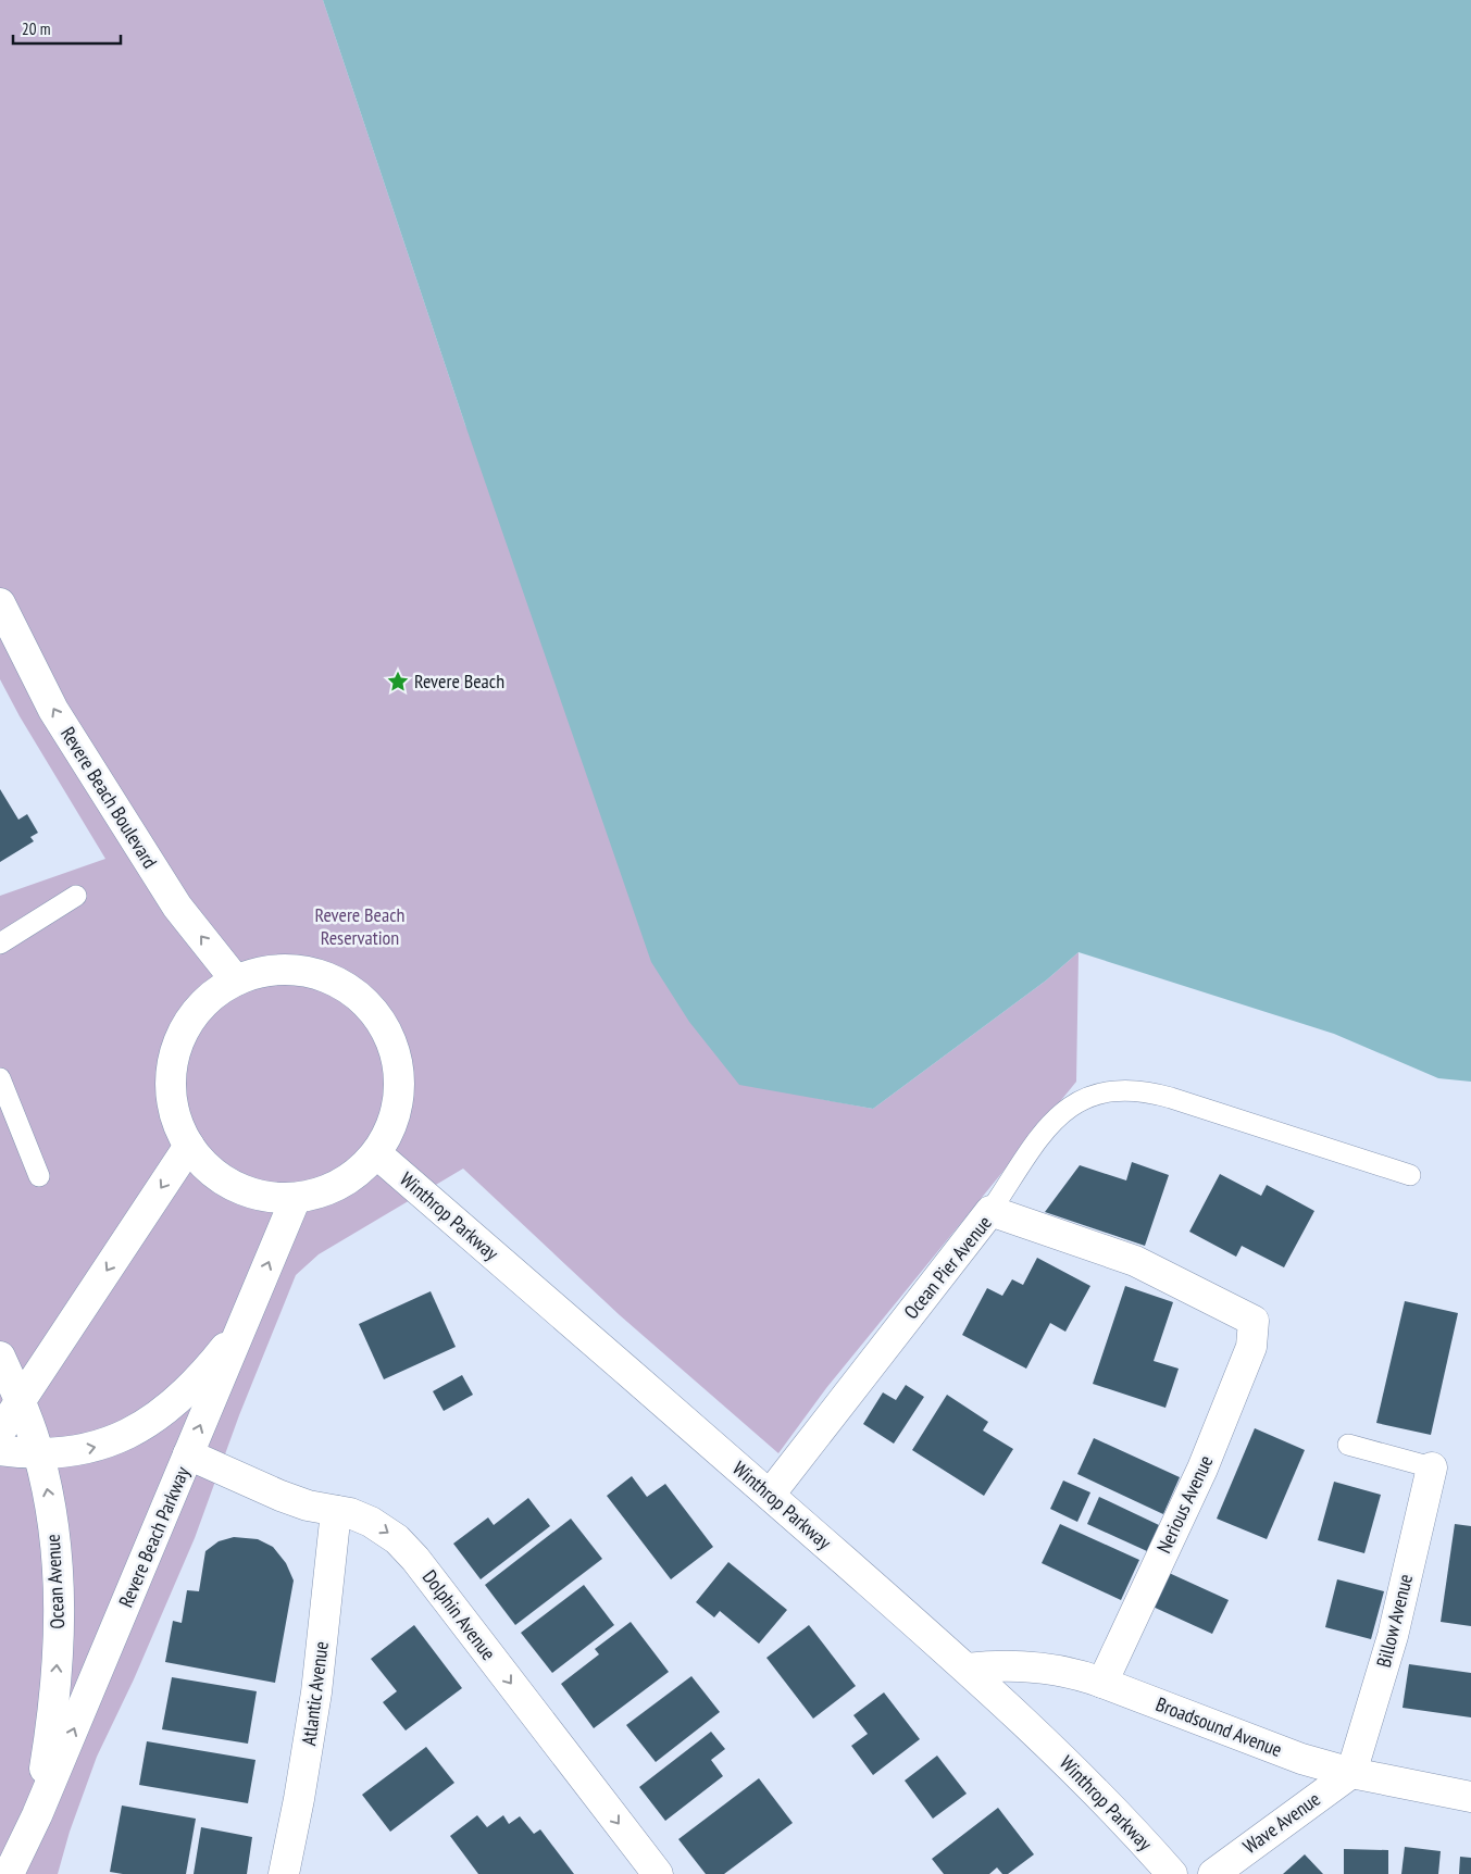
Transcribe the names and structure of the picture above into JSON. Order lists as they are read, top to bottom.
{
  "streets": {
    "main road": [
      "Revere Beach Boulevard",
      "Winthrop Parkway",
      "Ocean Pier Avenue",
      "Nerious Avenue",
      "Revere Beach Parkway",
      "Ocean Avenue",
      "Dolphin Avenue",
      "Billow Avenue",
      "Atlantic Avenue",
      "Broadsound Avenue",
      "Wave Avenue"
    ]
  },
  "crossings": [
    ["Winthrop Parkway", "Ocean Pier Avenue"],
    ["Winthrop Parkway", "Broadsound Avenue"],
    ["Ocean Pier Avenue", "Nerious Avenue"],
    ["Nerious Avenue", "Broadsound Avenue"],
    ["Revere Beach Parkway", "Ocean Avenue"],
    ["Revere Beach Parkway", "Dolphin Avenue"],
    ["Dolphin Avenue", "Atlantic Avenue"],
    ["Billow Avenue", "Broadsound Avenue"],
    ["Billow Avenue", "Wave Avenue"],
    ["Broadsound Avenue", "Wave Avenue"]
  ],
  "one_way": ["Revere Beach Boulevard", "Ocean Avenue", "Dolphin Avenue"],
  "parks": ["Revere Beach Reservation"],
  "places": {
    "place": ["Revere Beach"]
  },
  "scale_bar": "20 m"
}
